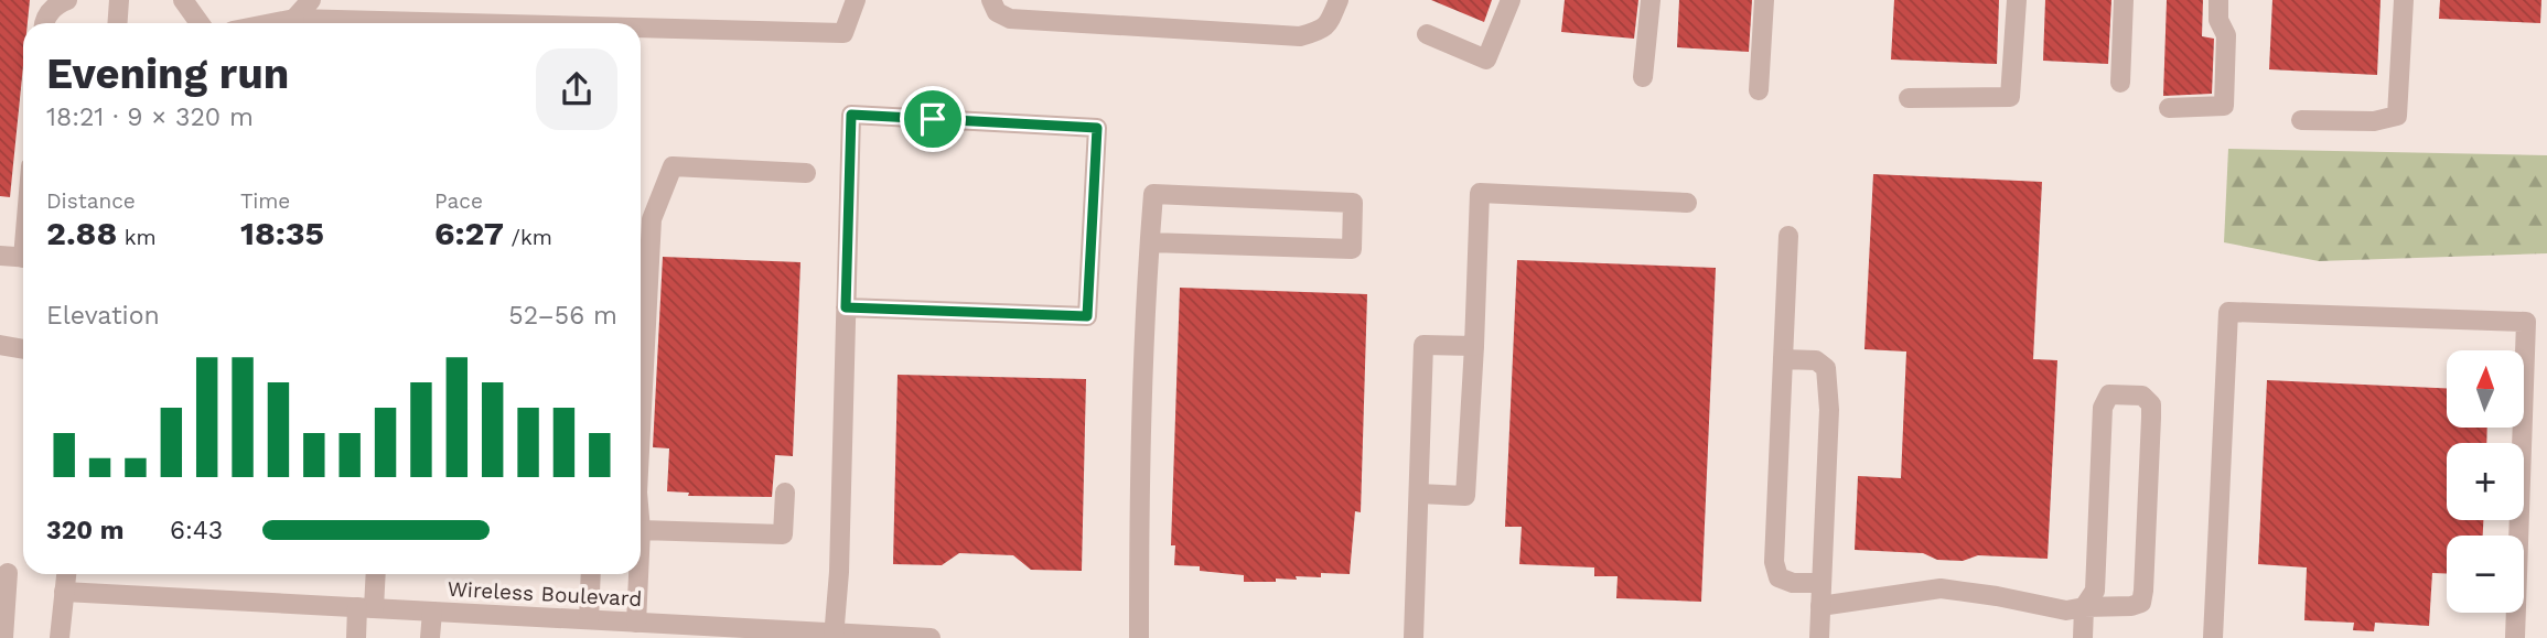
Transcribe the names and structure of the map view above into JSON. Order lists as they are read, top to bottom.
{
  "streets": {
    "street": ["Wireless Boulevard"]
  },
  "north": "top",
  "page": {
    "heading": ["Evening run", "18:21 · 9 × 320 m"],
    "stats": [
      ["Distance", "2.88 km"],
      ["Time", "18:35"],
      ["Pace", "6:27 /km"]
    ],
    "chart": ["Elevation", "52–56 m"],
    "map_buttons": ["+", "−"],
    "list": [
      {
        "name": "320 m",
        "note": "6:43"
      }
    ]
  }
}
